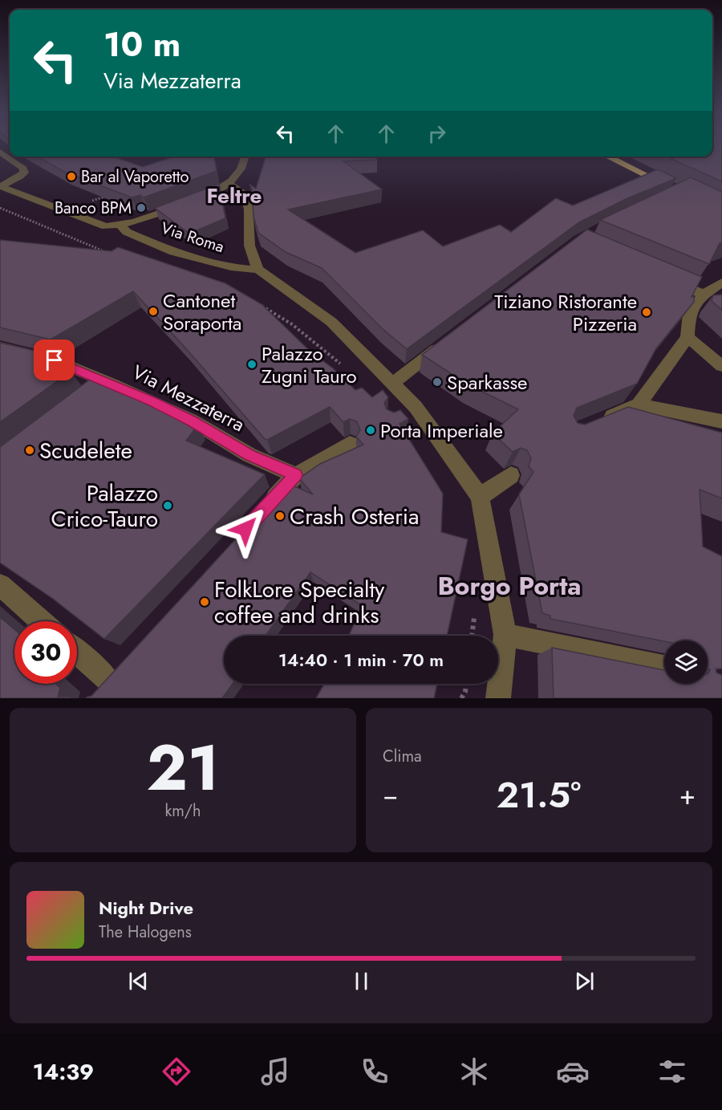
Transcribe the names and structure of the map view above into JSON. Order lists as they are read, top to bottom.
{
  "streets": {
    "street": ["Via Roma", "Via Mezzaterra"]
  },
  "districts": ["Feltre", "Borgo Porta"],
  "places": [
    "Bar al Vaporetto",
    "Banco BPM",
    "Cantonet Soraporta",
    "Tiziano Ristorante Pizzeria",
    "Palazzo Zugni Tauro",
    "Sparkasse",
    "Porta Imperiale",
    "Scudelete",
    "Palazzo Crico-Tauro",
    "Crash Osteria",
    "FolkLore Specialty coffee and drinks"
  ],
  "page": {
    "turn": ["10 m", "Via Mezzaterra"],
    "limit": "30",
    "trip": "14:40 · 1 min · 70 m",
    "tile": [
      ["21", "km/h"],
      "Clima"
    ],
    "heat": ["−", "21.5°", "+"],
    "song": ["Night Drive", "The Halogens"],
    "tabs": "14:39"
  }
}
